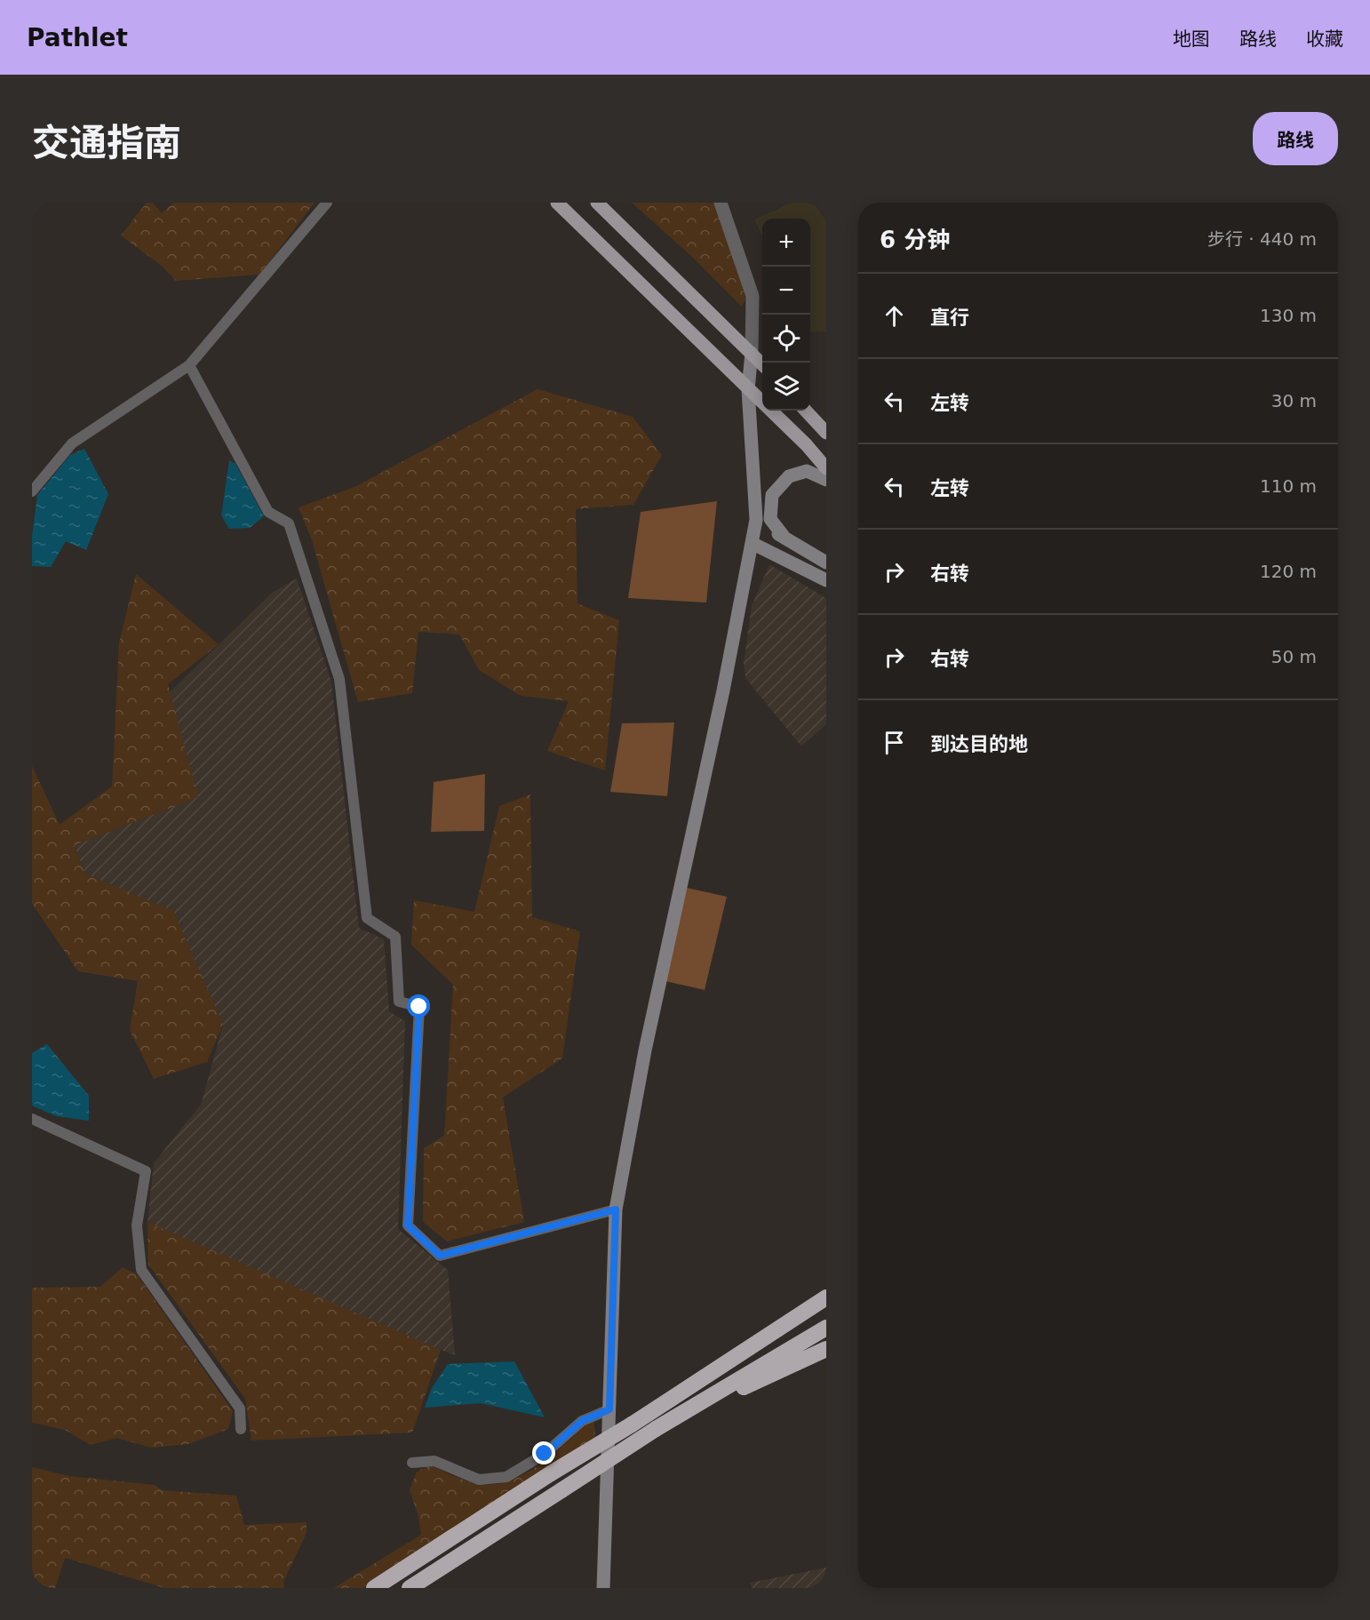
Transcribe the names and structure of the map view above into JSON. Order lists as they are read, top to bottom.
{
  "page": {
    "header": "Pathlet",
    "nav": ["地图", "路线", "收藏"],
    "title": "交通指南",
    "buttons": "路线",
    "heading": ["6 分钟", "步行 · 440 m"],
    "map_buttons": ["+", "−"],
    "list": [
      ["直行", "130 m"],
      ["左转", "30 m"],
      ["左转", "110 m"],
      ["右转", "120 m"],
      ["右转", "50 m"],
      "到达目的地"
    ]
  }
}
